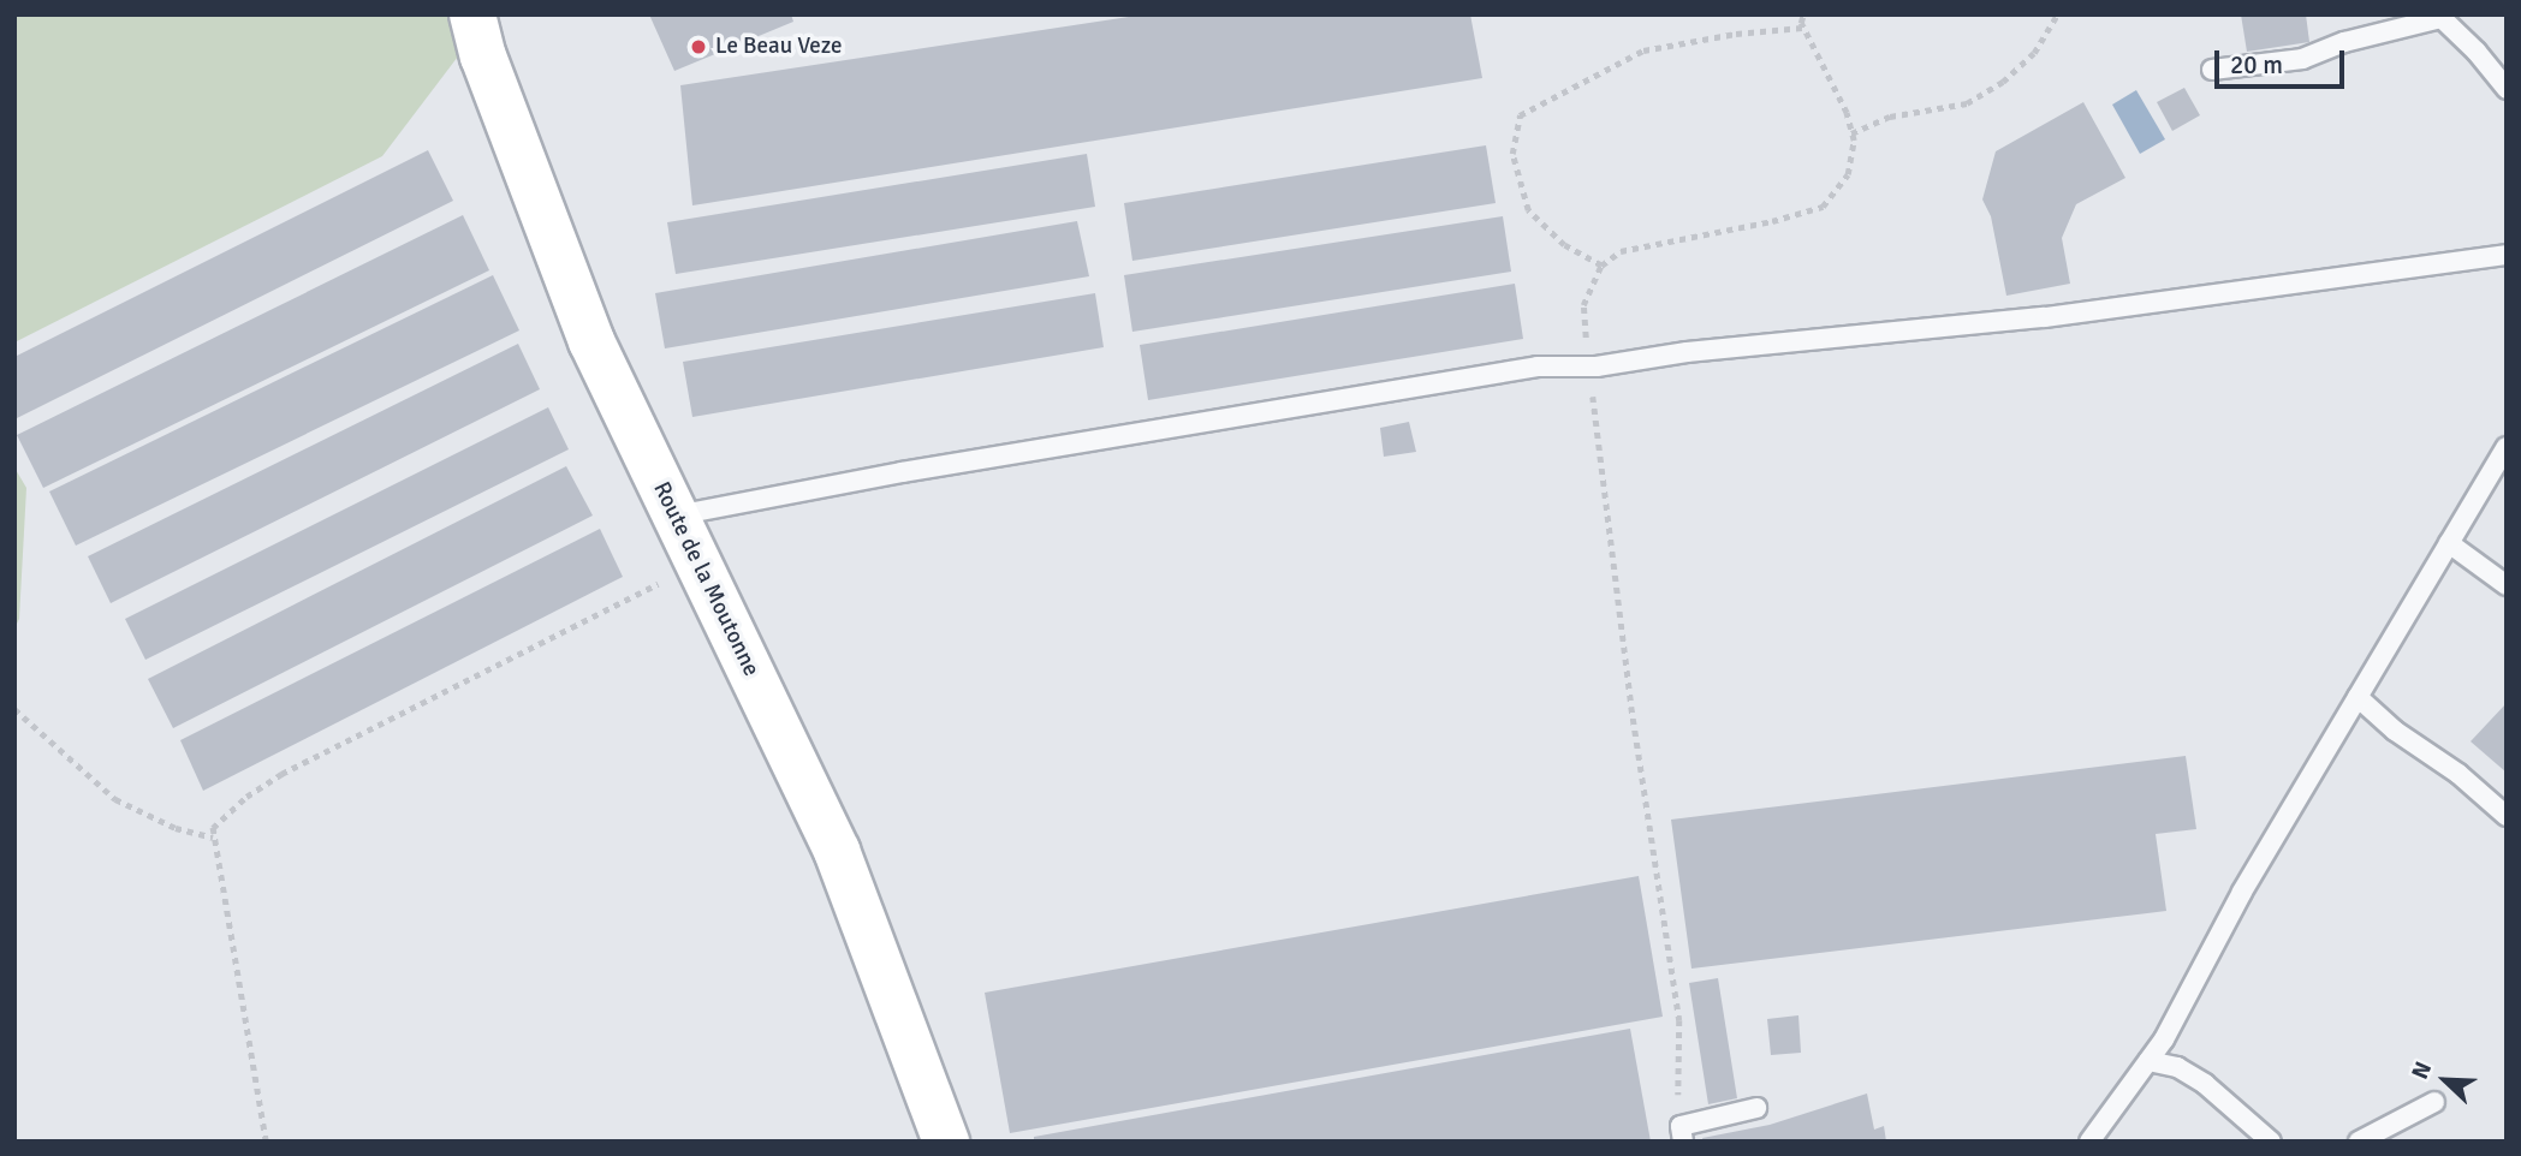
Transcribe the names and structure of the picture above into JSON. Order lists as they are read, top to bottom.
{
  "streets": {
    "main road": ["Route de la Moutonne"]
  },
  "places": ["Le Beau Veze"],
  "scale_bar": "20 m",
  "north": "top left"
}
